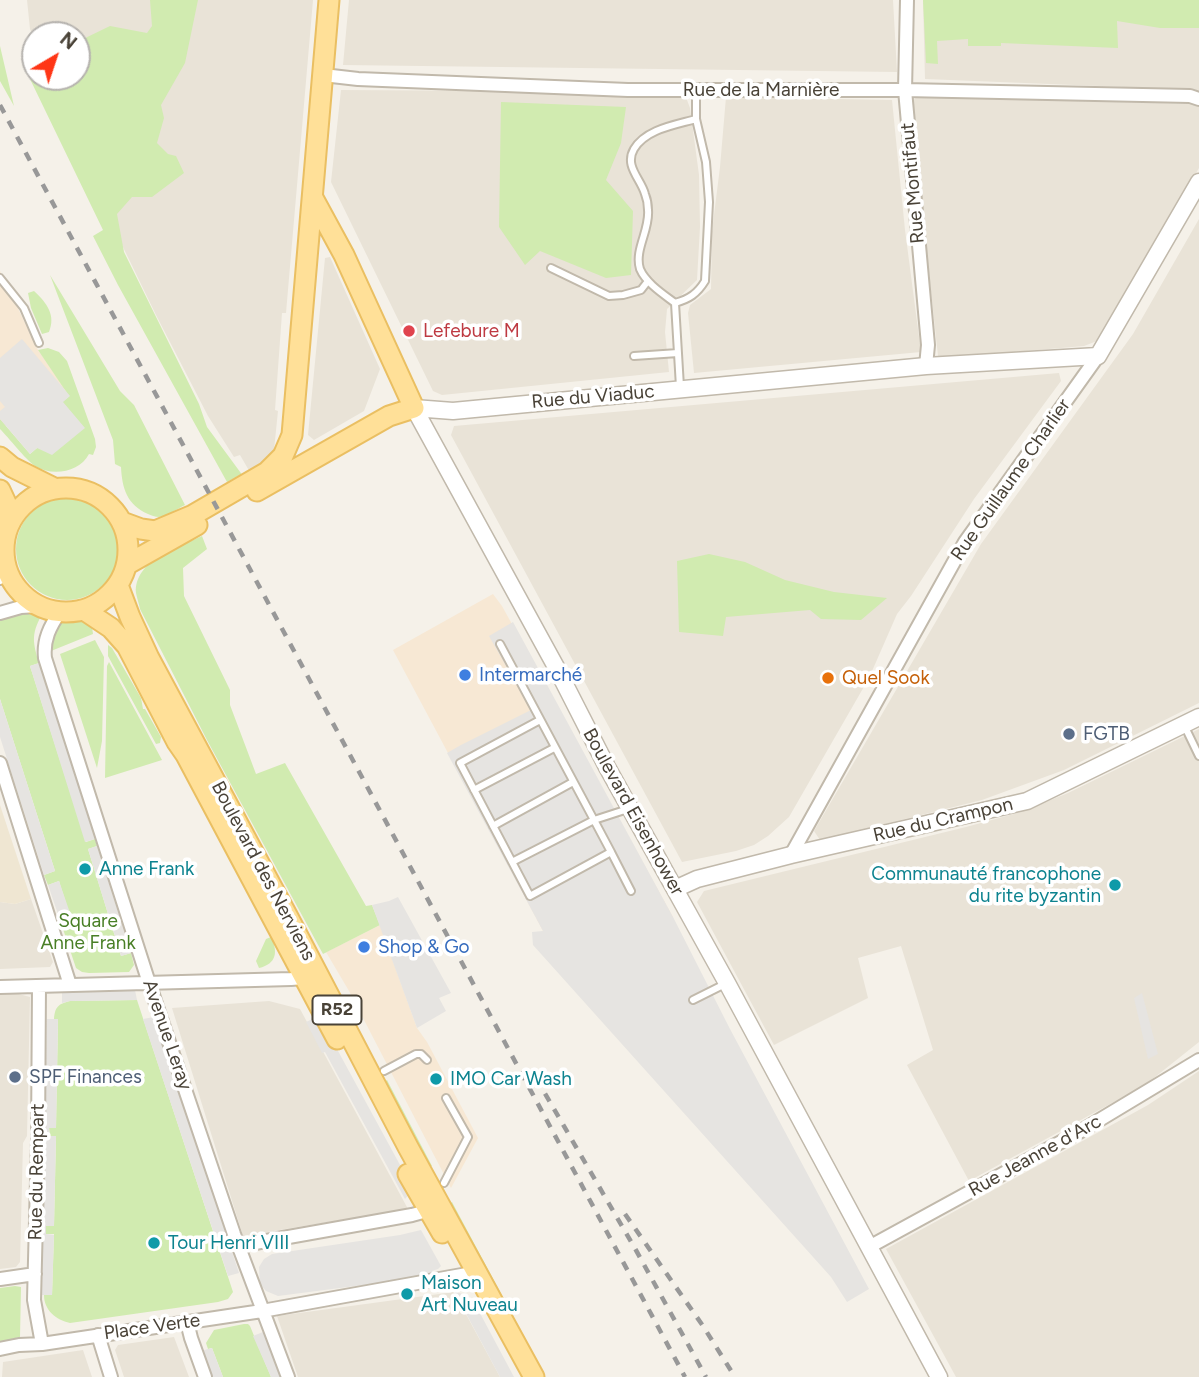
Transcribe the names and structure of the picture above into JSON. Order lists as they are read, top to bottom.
{
  "streets": {
    "main road": [
      "Rue du Viaduc",
      "Boulevard Eisenhower",
      "Boulevard des Nerviens",
      "R52"
    ],
    "street": [
      "Rue de la Marnière",
      "Rue Montifaut",
      "Rue Guillaume Charlier",
      "Rue du Crampon",
      "Avenue Leray",
      "Rue Jeanne d'Arc",
      "Rue du Rempart",
      "Place Verte"
    ]
  },
  "crossings": [
    ["Rue de la Marnière", "Rue Montifaut"],
    ["Rue Montifaut", "Rue du Viaduc"],
    ["Rue du Viaduc", "Rue Guillaume Charlier"],
    ["Rue du Viaduc", "Boulevard Eisenhower"],
    ["Rue du Viaduc", "Boulevard des Nerviens"],
    ["Rue du Viaduc", "Avenue Leray"],
    ["Rue Guillaume Charlier", "Rue du Crampon"],
    ["Boulevard Eisenhower", "Rue du Crampon"],
    ["Boulevard Eisenhower", "Rue Jeanne d'Arc"],
    ["Boulevard des Nerviens", "Avenue Leray"],
    ["Boulevard des Nerviens", "Place Verte"],
    ["Avenue Leray", "Place Verte"]
  ],
  "parks": ["Square Anne Frank"],
  "places": [
    "Lefebure M",
    "Intermarché",
    "Quel Sook",
    "FGTB",
    "Anne Frank",
    "Communauté francophone du rite byzantin",
    "Shop & Go",
    "SPF Finances",
    "IMO Car Wash",
    "Tour Henri VIII",
    "Maison Art Nuveau"
  ],
  "north": "top right"
}
